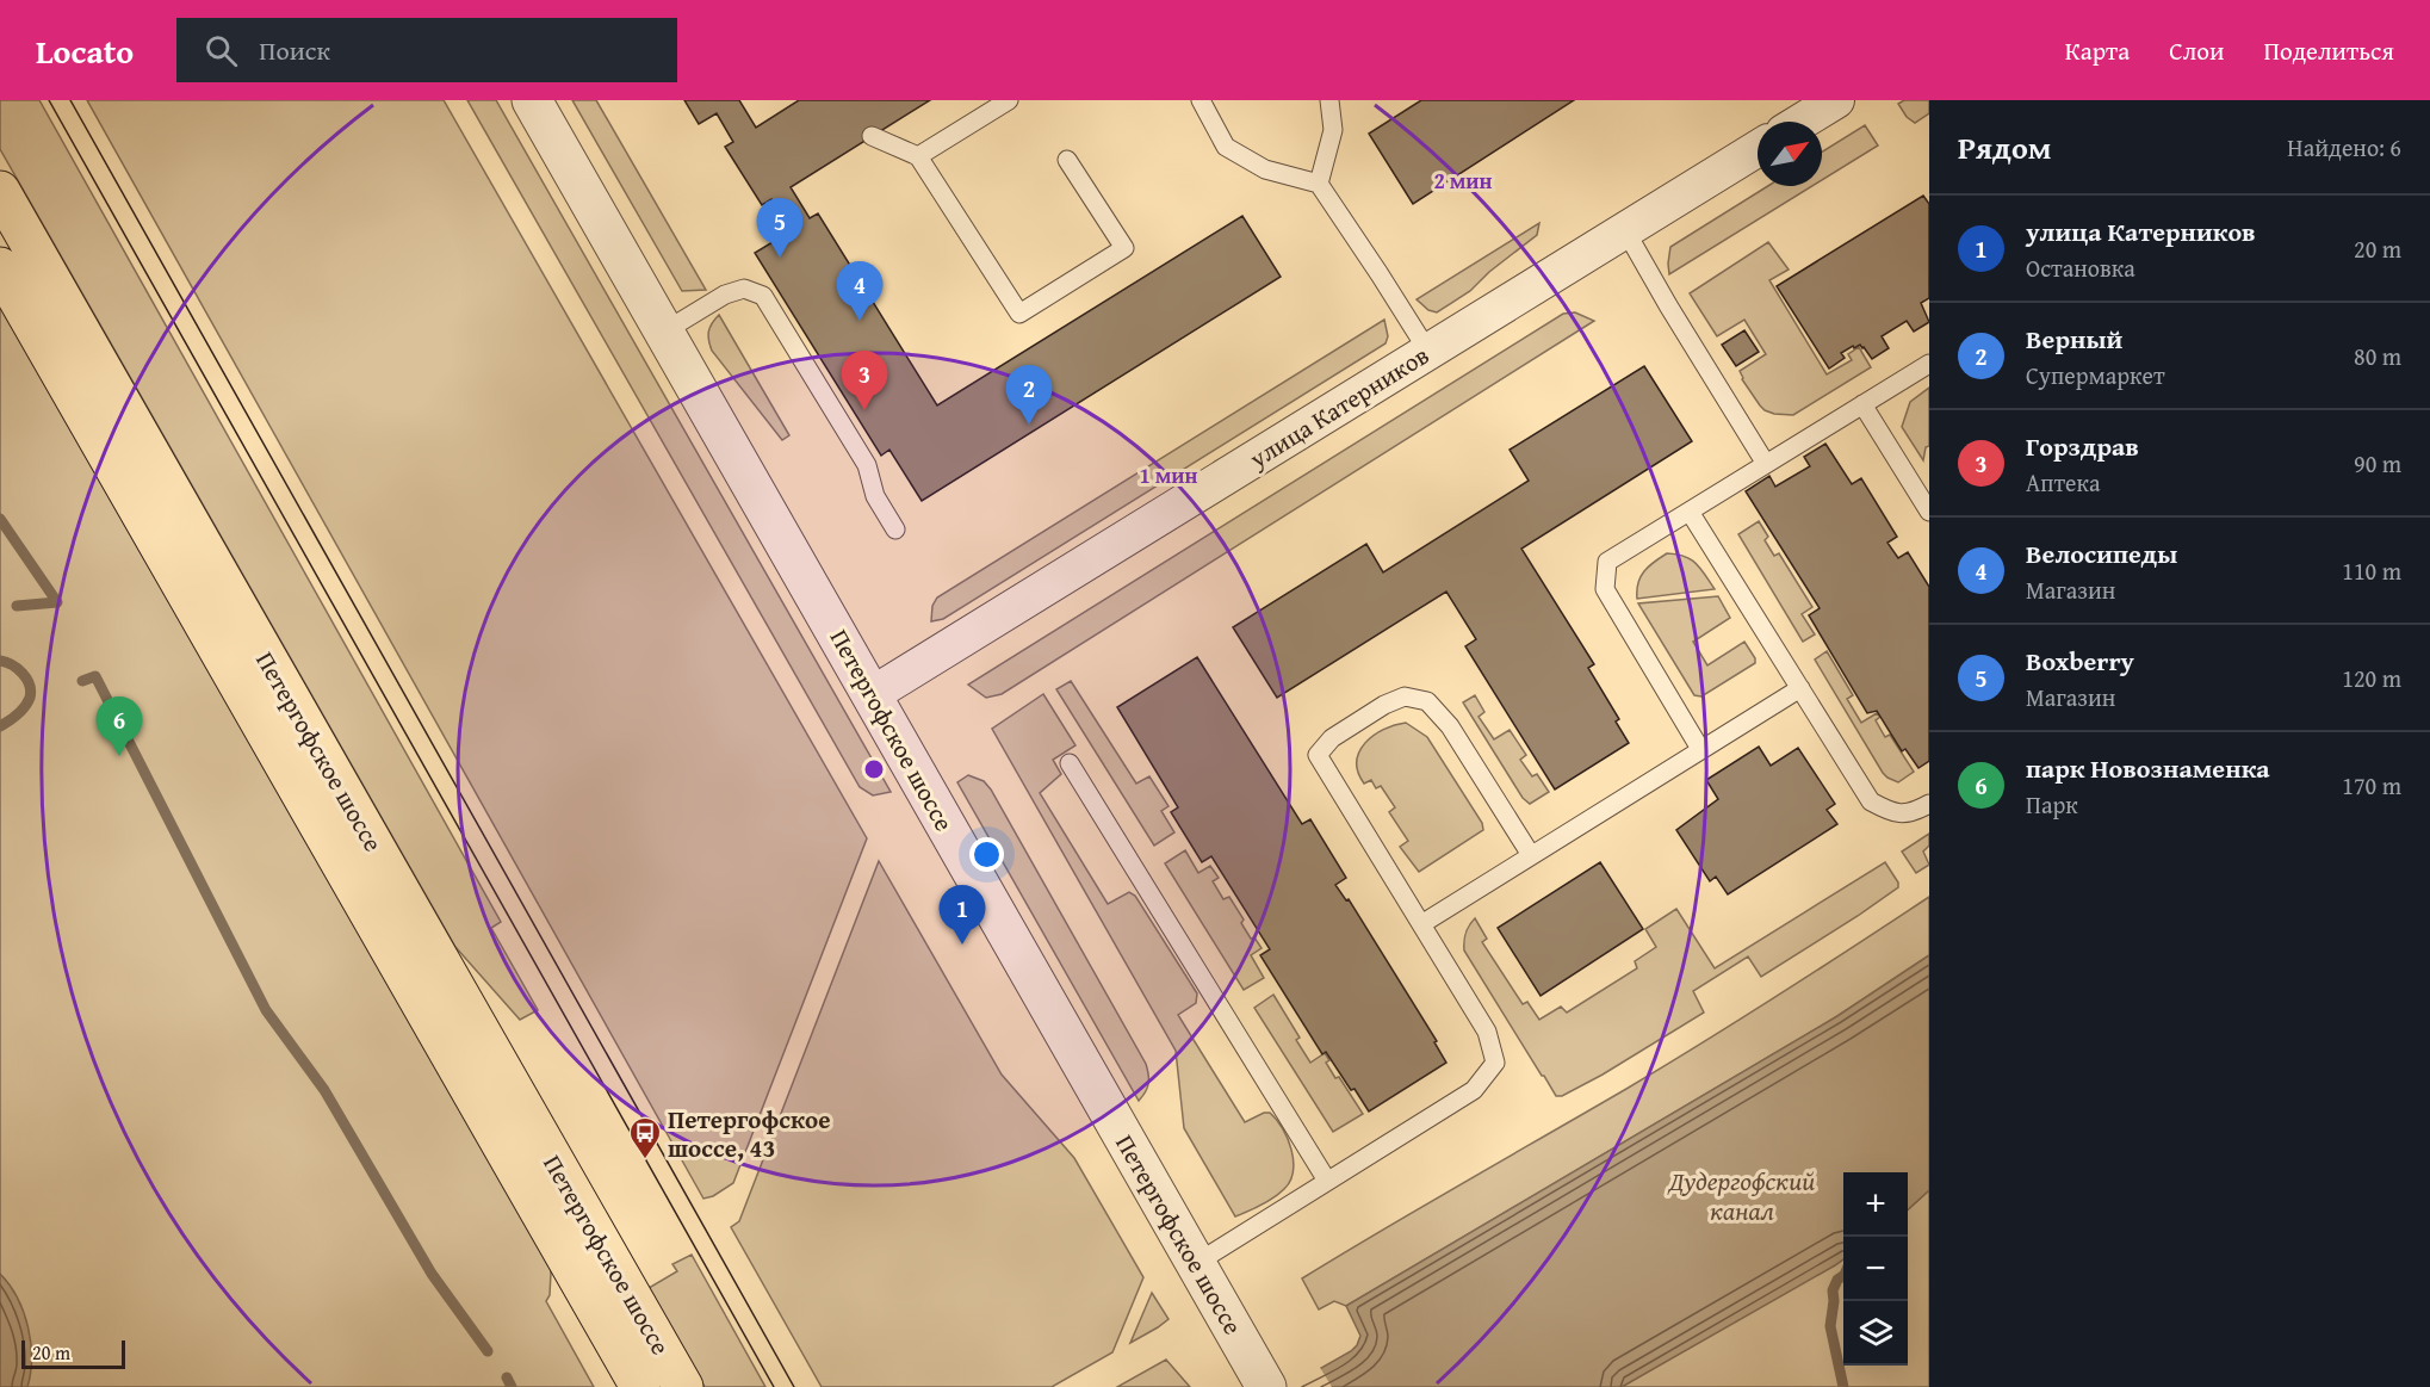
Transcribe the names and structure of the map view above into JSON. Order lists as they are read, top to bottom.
{
  "streets": {
    "main road": ["Петергофское шоссе"],
    "street": ["улица Катерников"]
  },
  "crossings": [
    ["улица Катерников", "Петергофское шоссе"]
  ],
  "water": ["Дудергофский канал"],
  "places": {
    "bus stop": ["Петергофское шоссе, 43"]
  },
  "scale_bar": "20 m",
  "north": "top right",
  "page": {
    "header": "Locato",
    "search": "Поиск",
    "nav": ["Карта", "Слои", "Поделиться"],
    "heading": ["Рядом", "Найдено: 6"],
    "list": [
      {
        "mark": "1",
        "name": "улица Катерников",
        "note": "Остановка",
        "value": "20 m"
      },
      {
        "mark": "2",
        "name": "Верный",
        "note": "Супермаркет",
        "value": "80 m"
      },
      {
        "mark": "3",
        "name": "Горздрав",
        "note": "Аптека",
        "value": "90 m"
      },
      {
        "mark": "4",
        "name": "Велосипеды",
        "note": "Магазин",
        "value": "110 m"
      },
      {
        "mark": "5",
        "name": "Boxberry",
        "note": "Магазин",
        "value": "120 m"
      },
      {
        "mark": "6",
        "name": "парк Новознаменка",
        "note": "Парк",
        "value": "170 m"
      }
    ],
    "pins": [
      "5",
      "4",
      "3",
      "2",
      "6",
      "1"
    ],
    "map_buttons": ["+", "−"],
    "scale": "20 m"
  },
  "rings": ["2 мин", "1 мин"]
}
